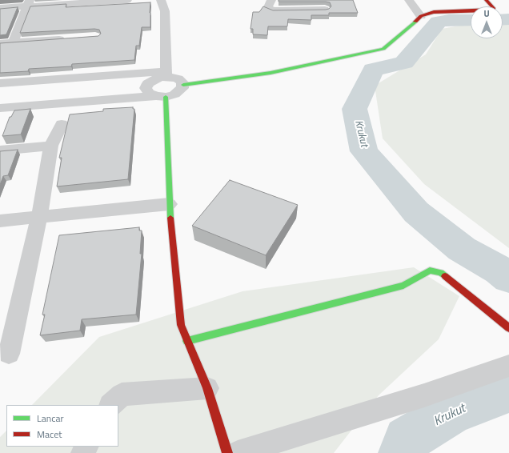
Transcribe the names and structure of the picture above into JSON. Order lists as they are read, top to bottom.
{
  "water": ["Krukut"],
  "legend": ["Lancar", "Macet"],
  "north": "top"
}
